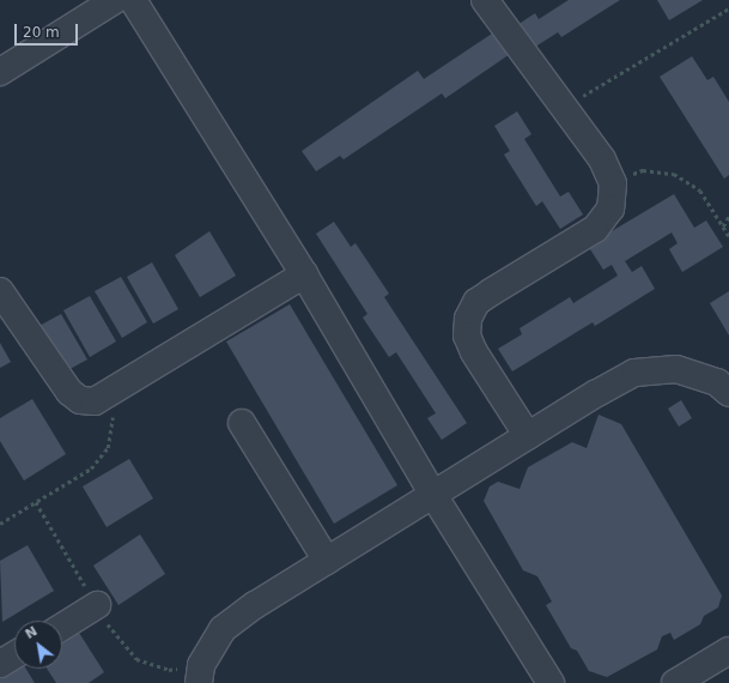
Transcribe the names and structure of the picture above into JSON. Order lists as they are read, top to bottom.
{
  "scale_bar": "20 m",
  "north": "top left"
}
